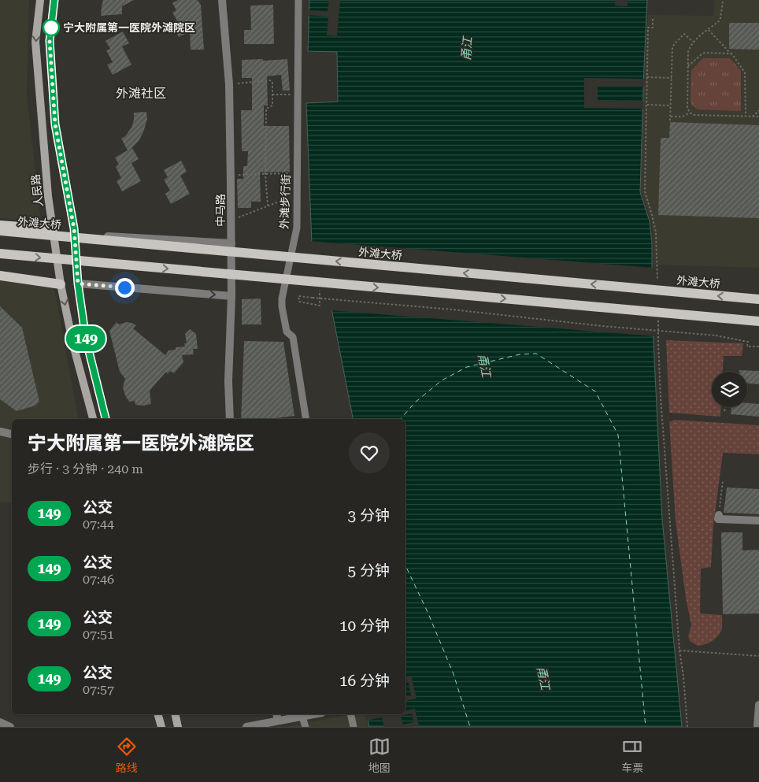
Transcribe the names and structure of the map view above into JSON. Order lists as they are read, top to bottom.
{
  "streets": {
    "main road": ["人民路", "外滩大桥"],
    "street": ["外滩步行街", "中马路"]
  },
  "districts": ["外滩社区"],
  "water": ["甬江"],
  "places": ["宁大附属第一医院外滩院区"],
  "lines": ["bus line 149"],
  "page": {
    "on_map": "149",
    "heading": ["宁大附属第一医院外滩院区", "步行 · 3 分钟 · 240 m"],
    "list": [
      {
        "mark": "149",
        "name": "公交",
        "note": "07:44",
        "value": "3 分钟"
      },
      {
        "mark": "149",
        "name": "公交",
        "note": "07:46",
        "value": "5 分钟"
      },
      {
        "mark": "149",
        "name": "公交",
        "note": "07:51",
        "value": "10 分钟"
      },
      {
        "mark": "149",
        "name": "公交",
        "note": "07:57",
        "value": "16 分钟"
      }
    ],
    "tabs": ["路线", "地图", "车票"]
  }
}
